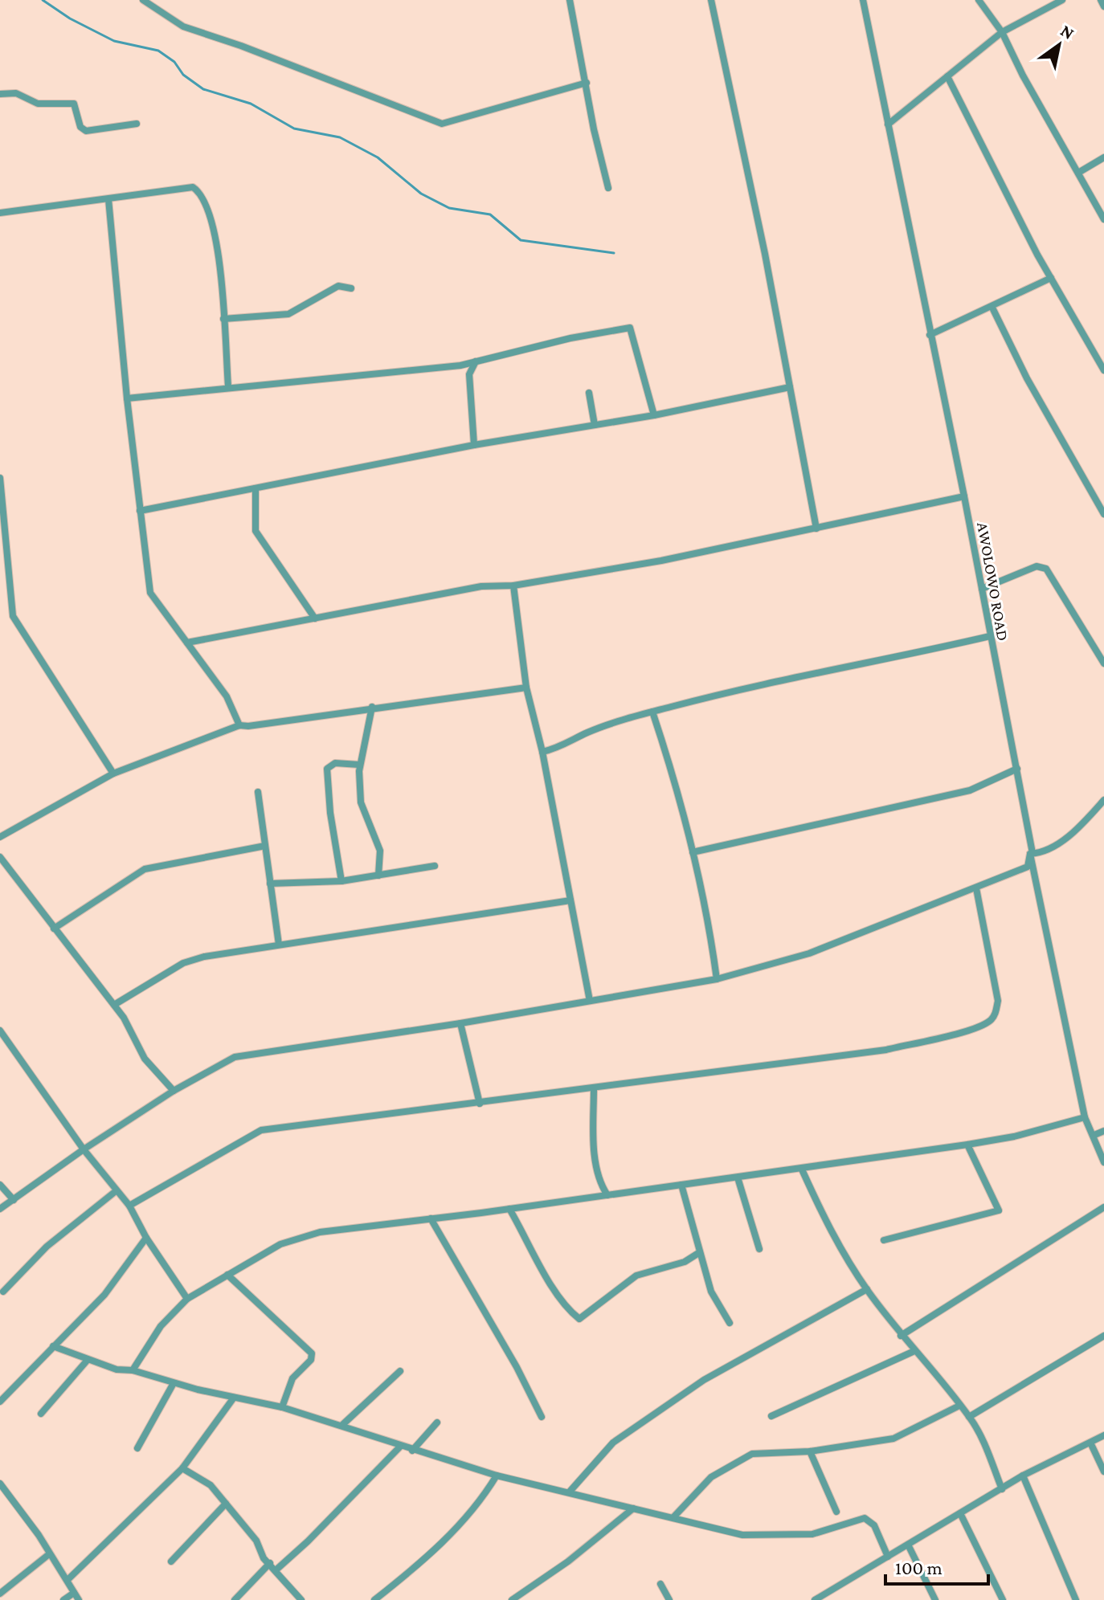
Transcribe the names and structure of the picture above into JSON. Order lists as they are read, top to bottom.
{
  "streets": {
    "street": ["AWOLOWO ROAD"]
  },
  "scale_bar": "100 m",
  "north": "top right"
}
